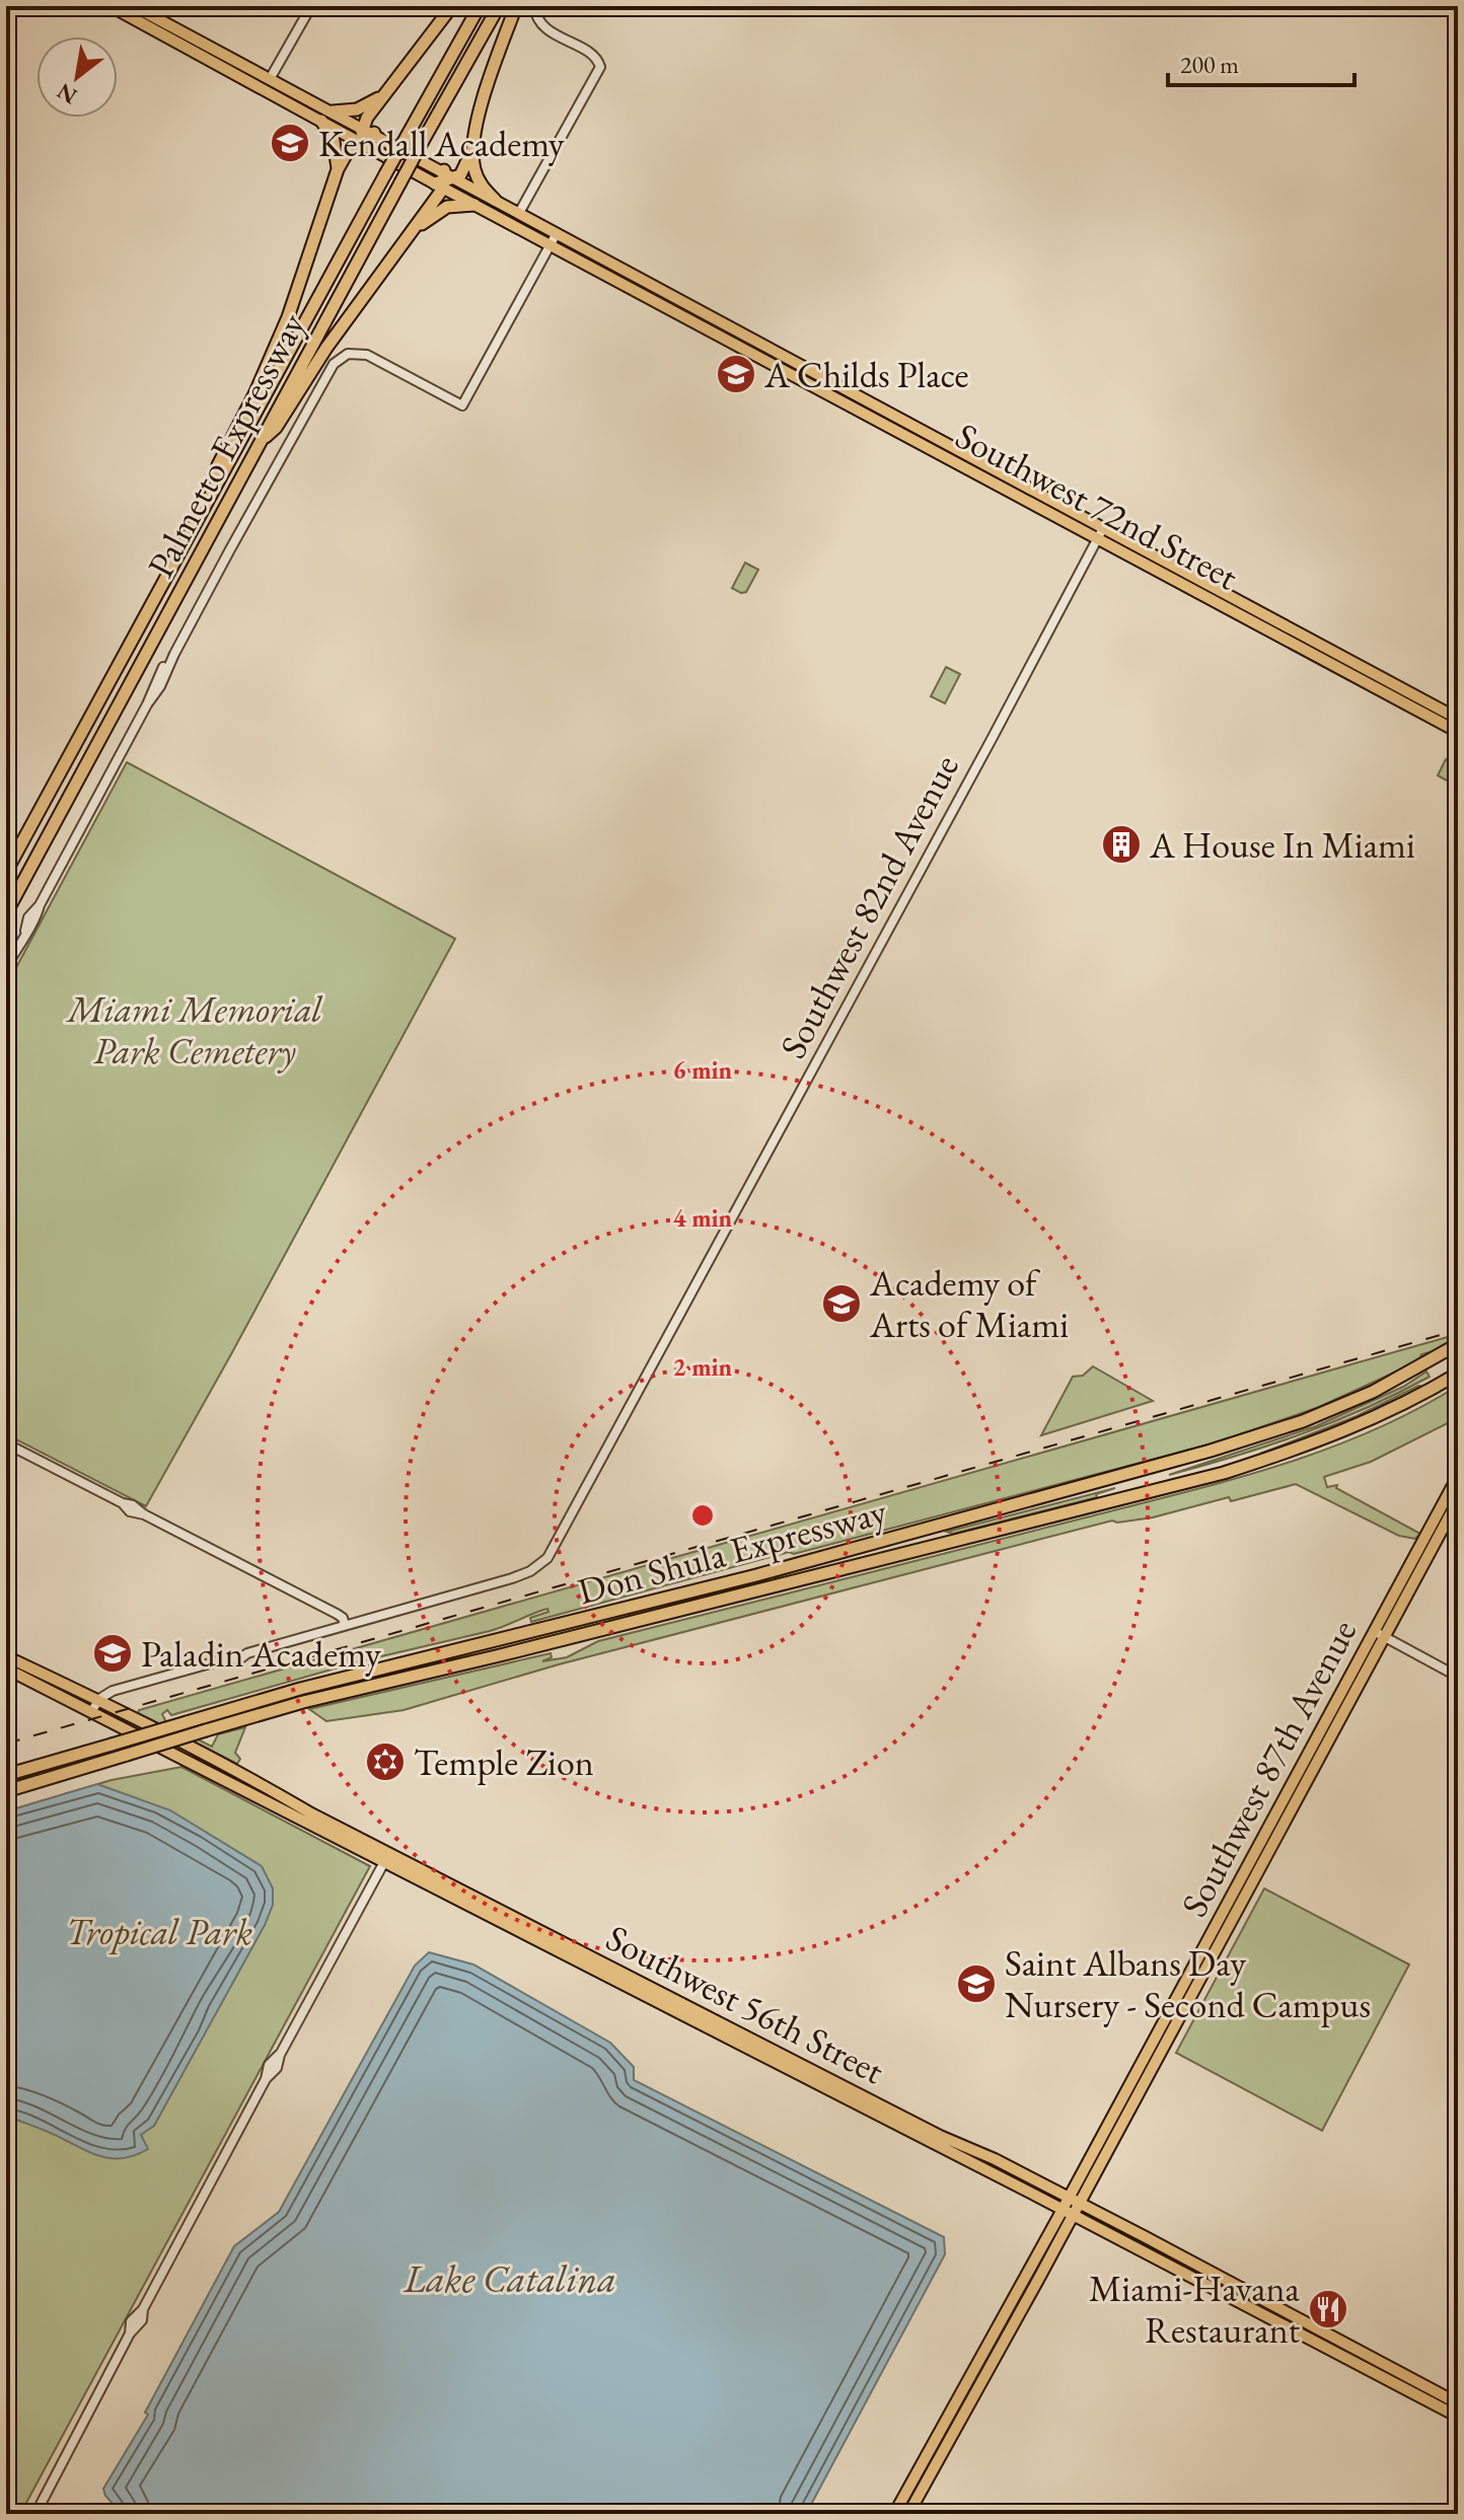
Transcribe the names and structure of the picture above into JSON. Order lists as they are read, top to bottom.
{
  "streets": {
    "highway": ["Palmetto Expressway", "Don Shula Expressway"],
    "main road": ["Southwest 72nd Street", "Southwest 87th Avenue", "Southwest 56th Street"],
    "street": ["Southwest 82nd Avenue"]
  },
  "crossings": [
    ["Southwest 72nd Street", "Southwest 82nd Avenue"],
    ["Southwest 87th Avenue", "Southwest 56th Street"]
  ],
  "water": ["Lake Catalina"],
  "parks": ["Miami Memorial Park Cemetery", "Tropical Park"],
  "places": {
    "school or university": [
      "Kendall Academy",
      "A Childs Place",
      "Academy of Arts of Miami",
      "Paladin Academy",
      "Saint Albans Day Nursery - Second Campus"
    ],
    "building": ["A House In Miami"],
    "synagogue": ["Temple Zion"],
    "restaurant": ["Miami-Havana Restaurant"]
  },
  "scale_bar": "200 m",
  "north": "bottom left",
  "rings": ["6 min", "4 min", "2 min"]
}
